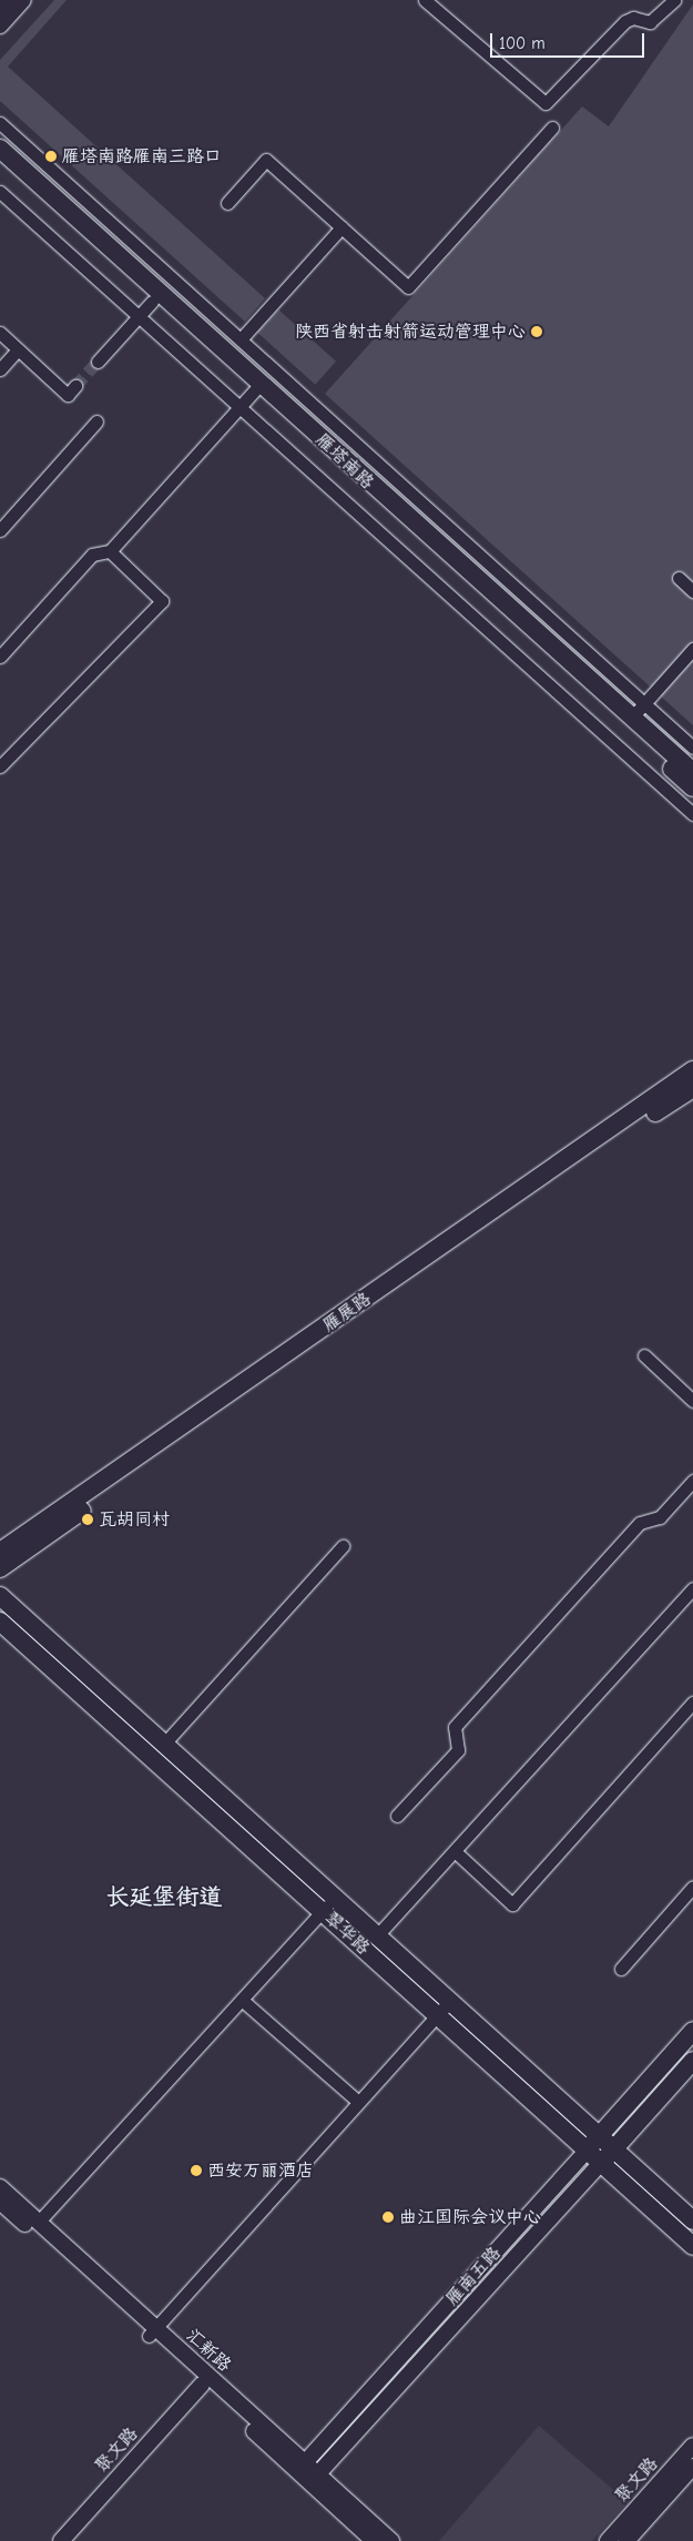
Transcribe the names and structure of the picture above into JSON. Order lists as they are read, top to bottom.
{
  "streets": {
    "main road": [
      "雁塔南路",
      "雁展路",
      "翠华路",
      "雁南五路"
    ],
    "street": ["汇新路", "聚文路"]
  },
  "crossings": [
    ["翠华路", "雁南五路"],
    ["雁南五路", "汇新路"],
    ["汇新路", "聚文路"]
  ],
  "districts": ["长延堡街道"],
  "places": [
    "雁塔南路雁南三路口",
    "陕西省射击射箭运动管理中心",
    "瓦胡同村",
    "西安万丽酒店",
    "曲江国际会议中心"
  ],
  "scale_bar": "100 m"
}
